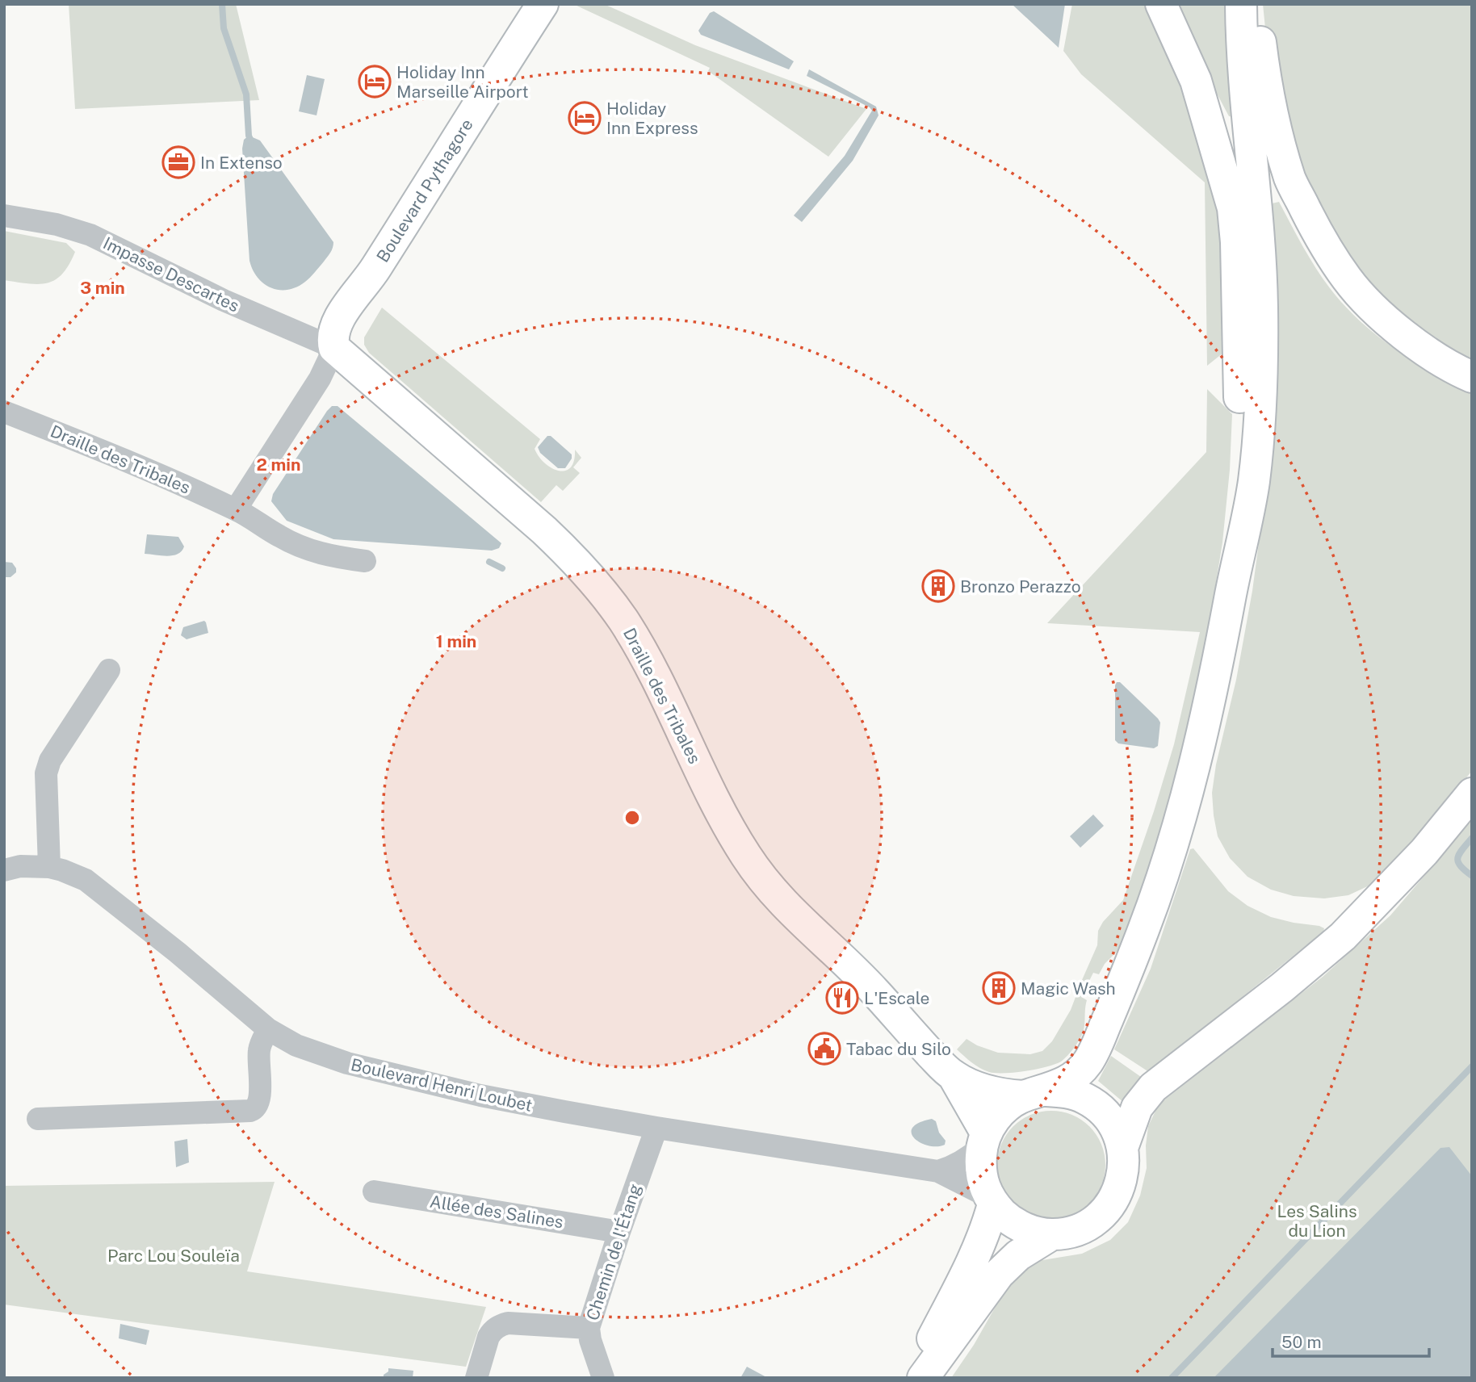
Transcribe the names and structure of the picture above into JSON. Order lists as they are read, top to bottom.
{
  "streets": {
    "main road": ["Boulevard Pythagore", "Draille des Tribales"],
    "street": [
      "Impasse Descartes",
      "Boulevard Henri Loubet",
      "Allée des Salines",
      "Chemin de l'Étang"
    ]
  },
  "crossings": [
    ["Boulevard Pythagore", "Impasse Descartes"],
    ["Boulevard Pythagore", "Draille des Tribales"],
    ["Impasse Descartes", "Draille des Tribales"],
    ["Draille des Tribales", "Boulevard Henri Loubet"],
    ["Boulevard Henri Loubet", "Chemin de l'Étang"],
    ["Allée des Salines", "Chemin de l'Étang"]
  ],
  "parks": ["Les Salins du Lion", "Parc Lou Souleïa"],
  "places": {
    "hotel": ["Holiday Inn Marseille Airport", "Holiday Inn Express"],
    "office": ["In Extenso"],
    "building": ["Bronzo Perazzo", "Magic Wash"],
    "restaurant": ["L'Escale"],
    "public building": ["Tabac du Silo"]
  },
  "scale_bar": "50 m",
  "rings": ["3 min", "2 min", "1 min"]
}
